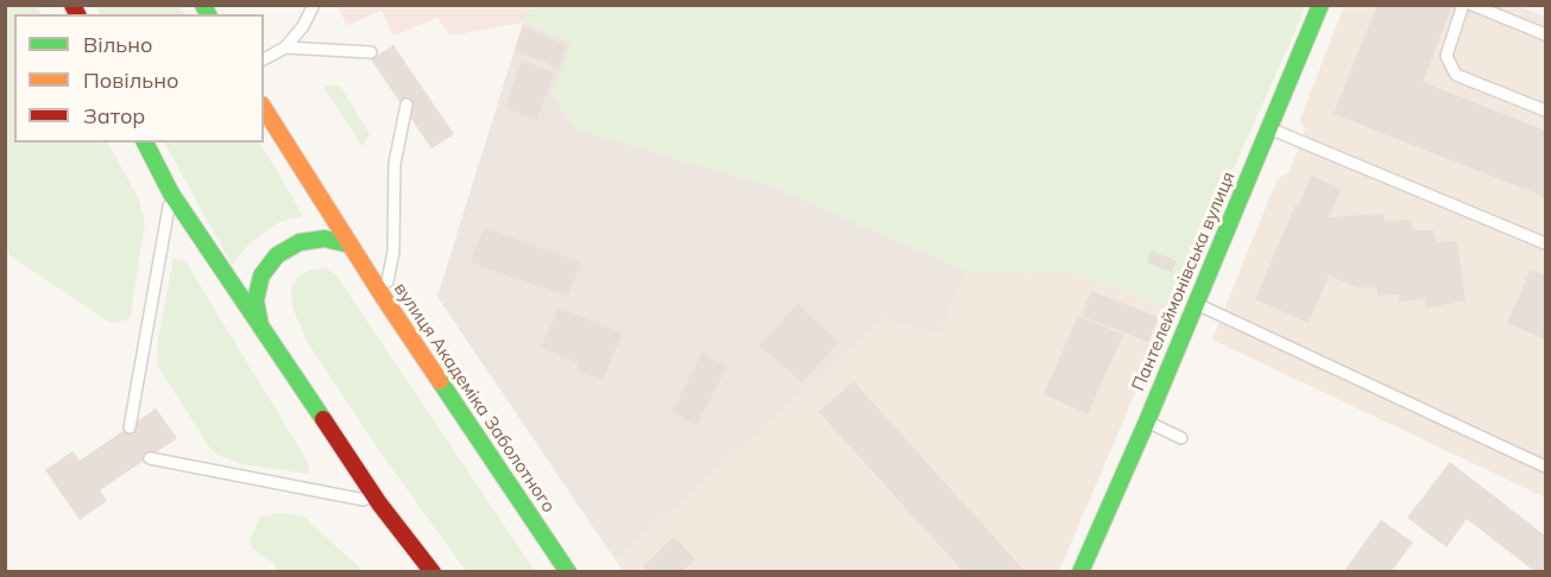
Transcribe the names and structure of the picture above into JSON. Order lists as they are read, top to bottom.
{
  "streets": {
    "main road": ["Пантелеймонівська вулиця", "вулиця Академіка Заболотного"]
  },
  "legend": ["Вільно", "Повільно", "Затор"]
}
